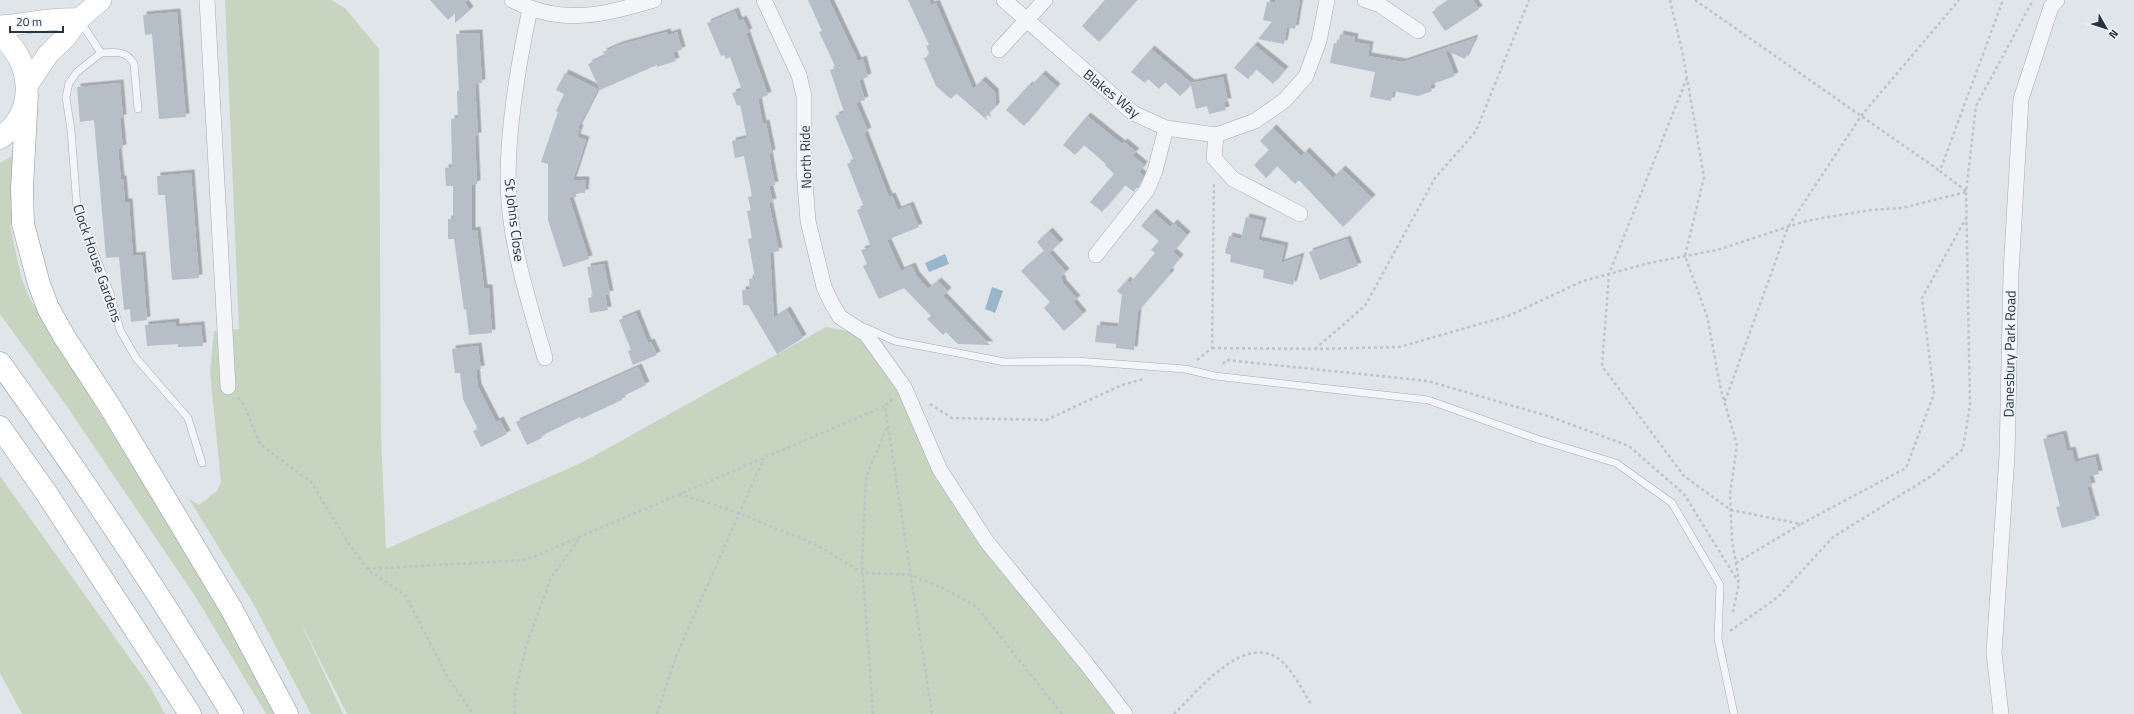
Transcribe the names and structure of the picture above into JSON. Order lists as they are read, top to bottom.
{
  "streets": {
    "street": [
      "Blakes Way",
      "North Ride",
      "St Johns Close",
      "Danesbury Park Road"
    ],
    "lane": ["Clock House Gardens"]
  },
  "scale_bar": "20 m",
  "north": "bottom right"
}
